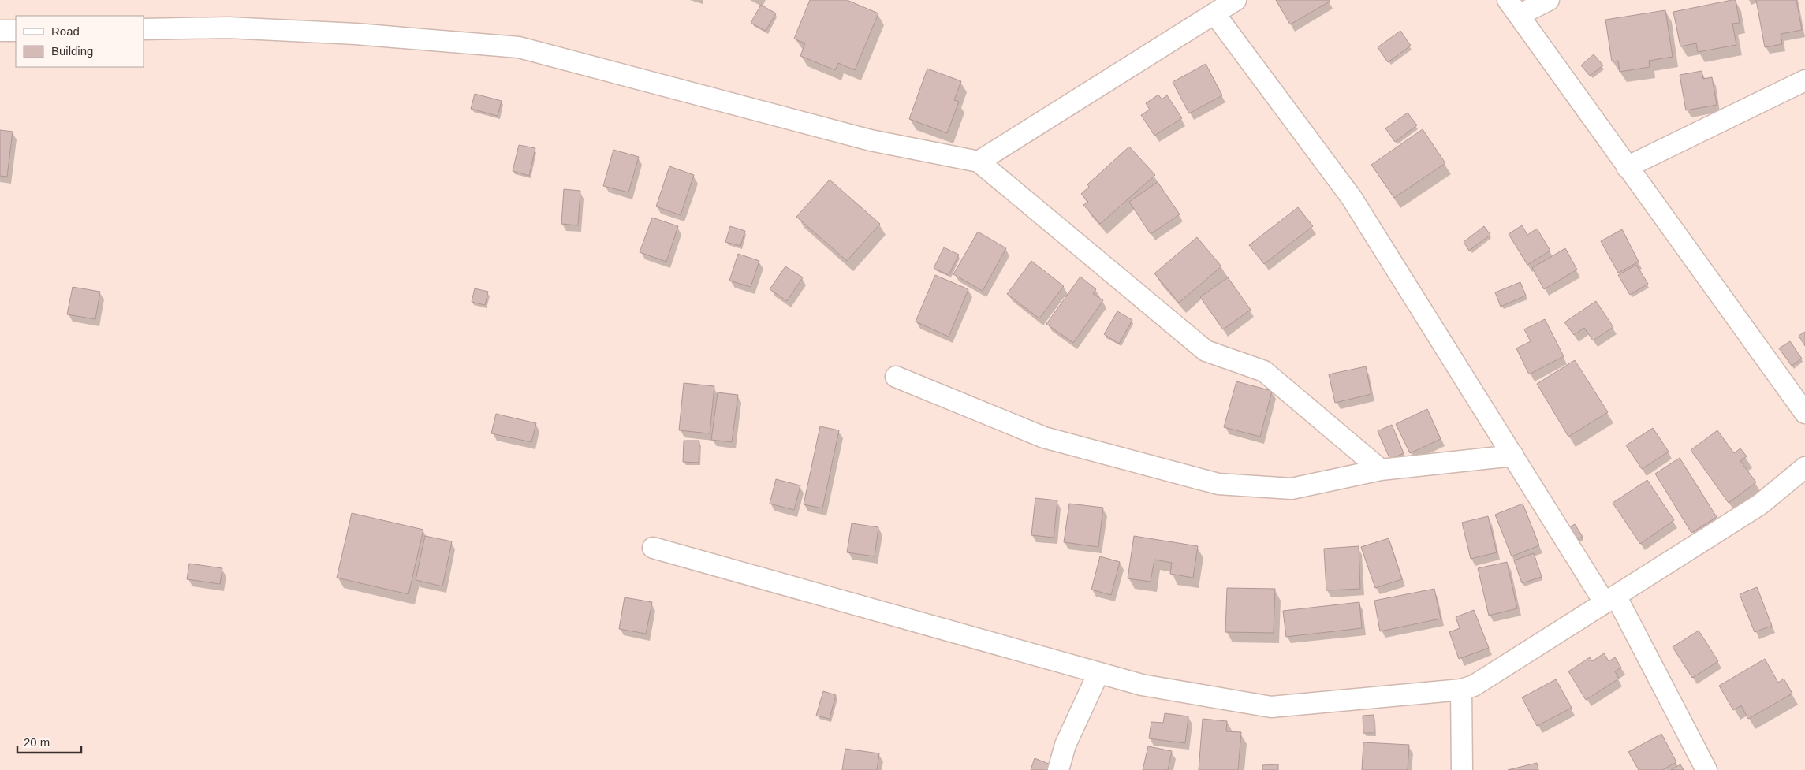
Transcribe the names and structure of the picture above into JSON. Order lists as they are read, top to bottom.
{
  "legend": ["Road", "Building"],
  "scale_bar": "20 m"
}
